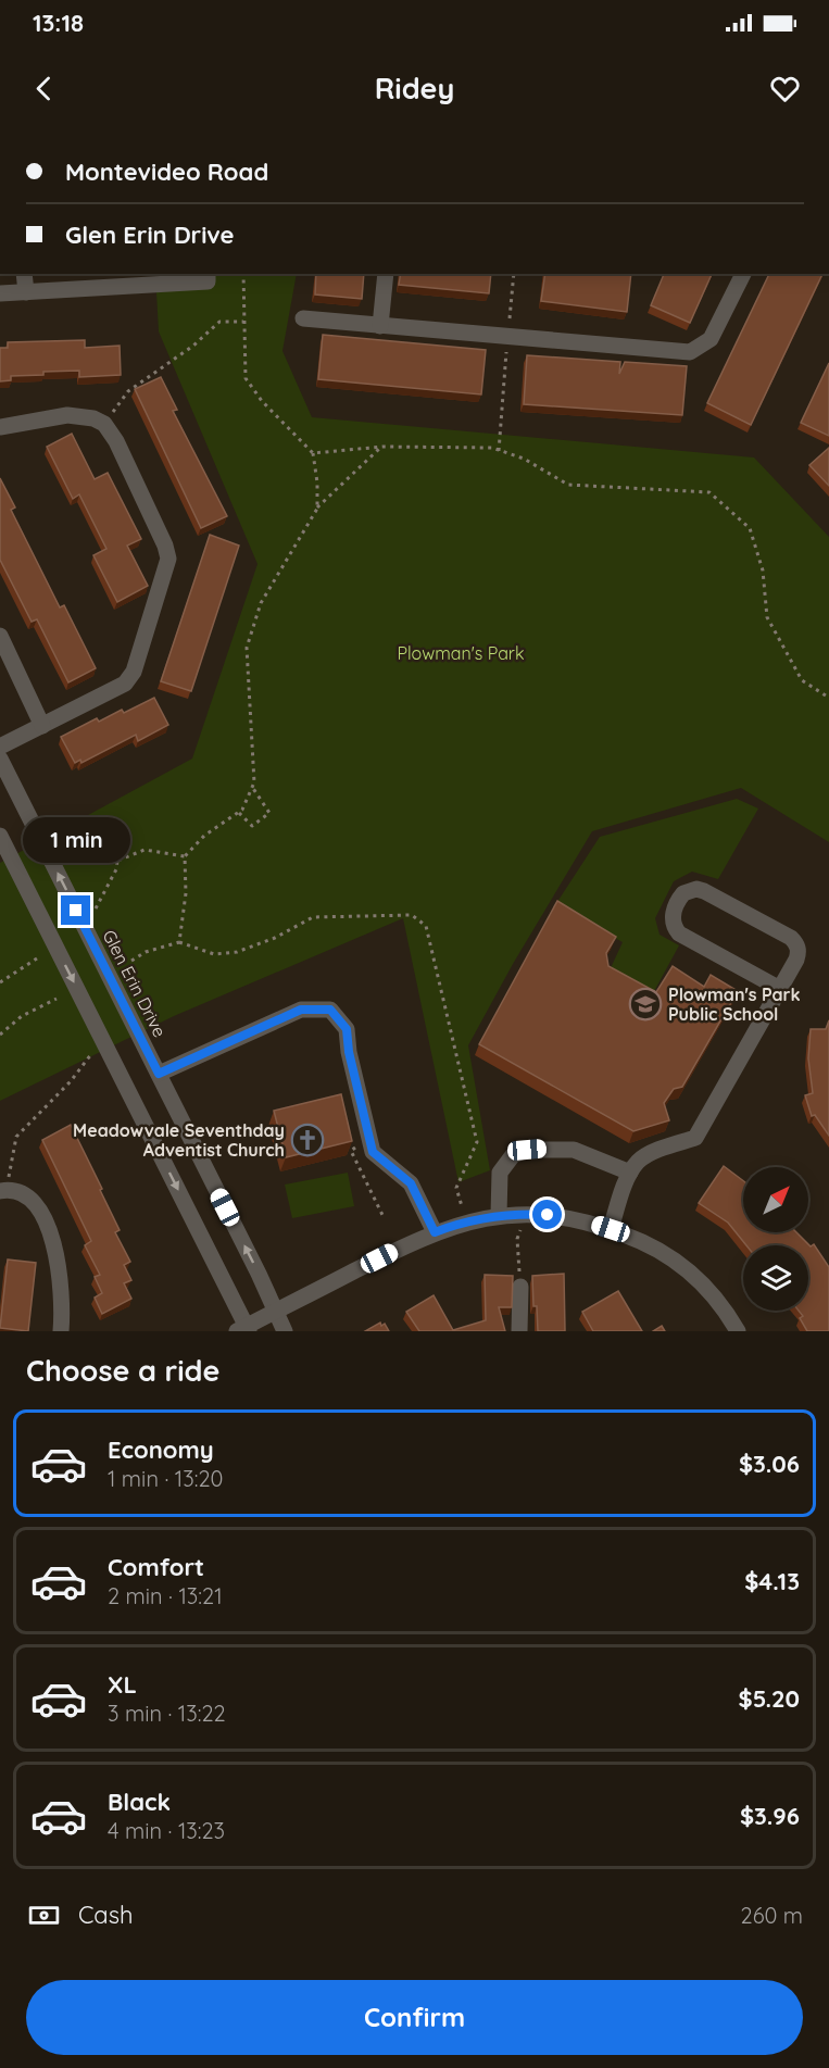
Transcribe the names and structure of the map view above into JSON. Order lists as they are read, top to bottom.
{
  "streets": {
    "street": ["Glen Erin Drive"]
  },
  "parks": ["Plowman's Park"],
  "places": {
    "school or university": ["Plowman's Park Public School"],
    "church": ["Meadowvale Seventhday Adventist Church"]
  },
  "north": "top right",
  "page": {
    "status": "13:18",
    "header": "Ridey",
    "banner": ["Montevideo Road", "Glen Erin Drive"],
    "bubble": "1 min",
    "heading": "Choose a ride",
    "list": [
      {
        "name": "Economy",
        "note": "1 min · 13:20",
        "value": "$3.06"
      },
      {
        "name": "Comfort",
        "note": "2 min · 13:21",
        "value": "$4.13"
      },
      {
        "name": "XL",
        "note": "3 min · 13:22",
        "value": "$5.20"
      },
      {
        "name": "Black",
        "note": "4 min · 13:23",
        "value": "$3.96"
      }
    ],
    "pay": ["Cash", "260 m"],
    "buttons": "Confirm"
  }
}
